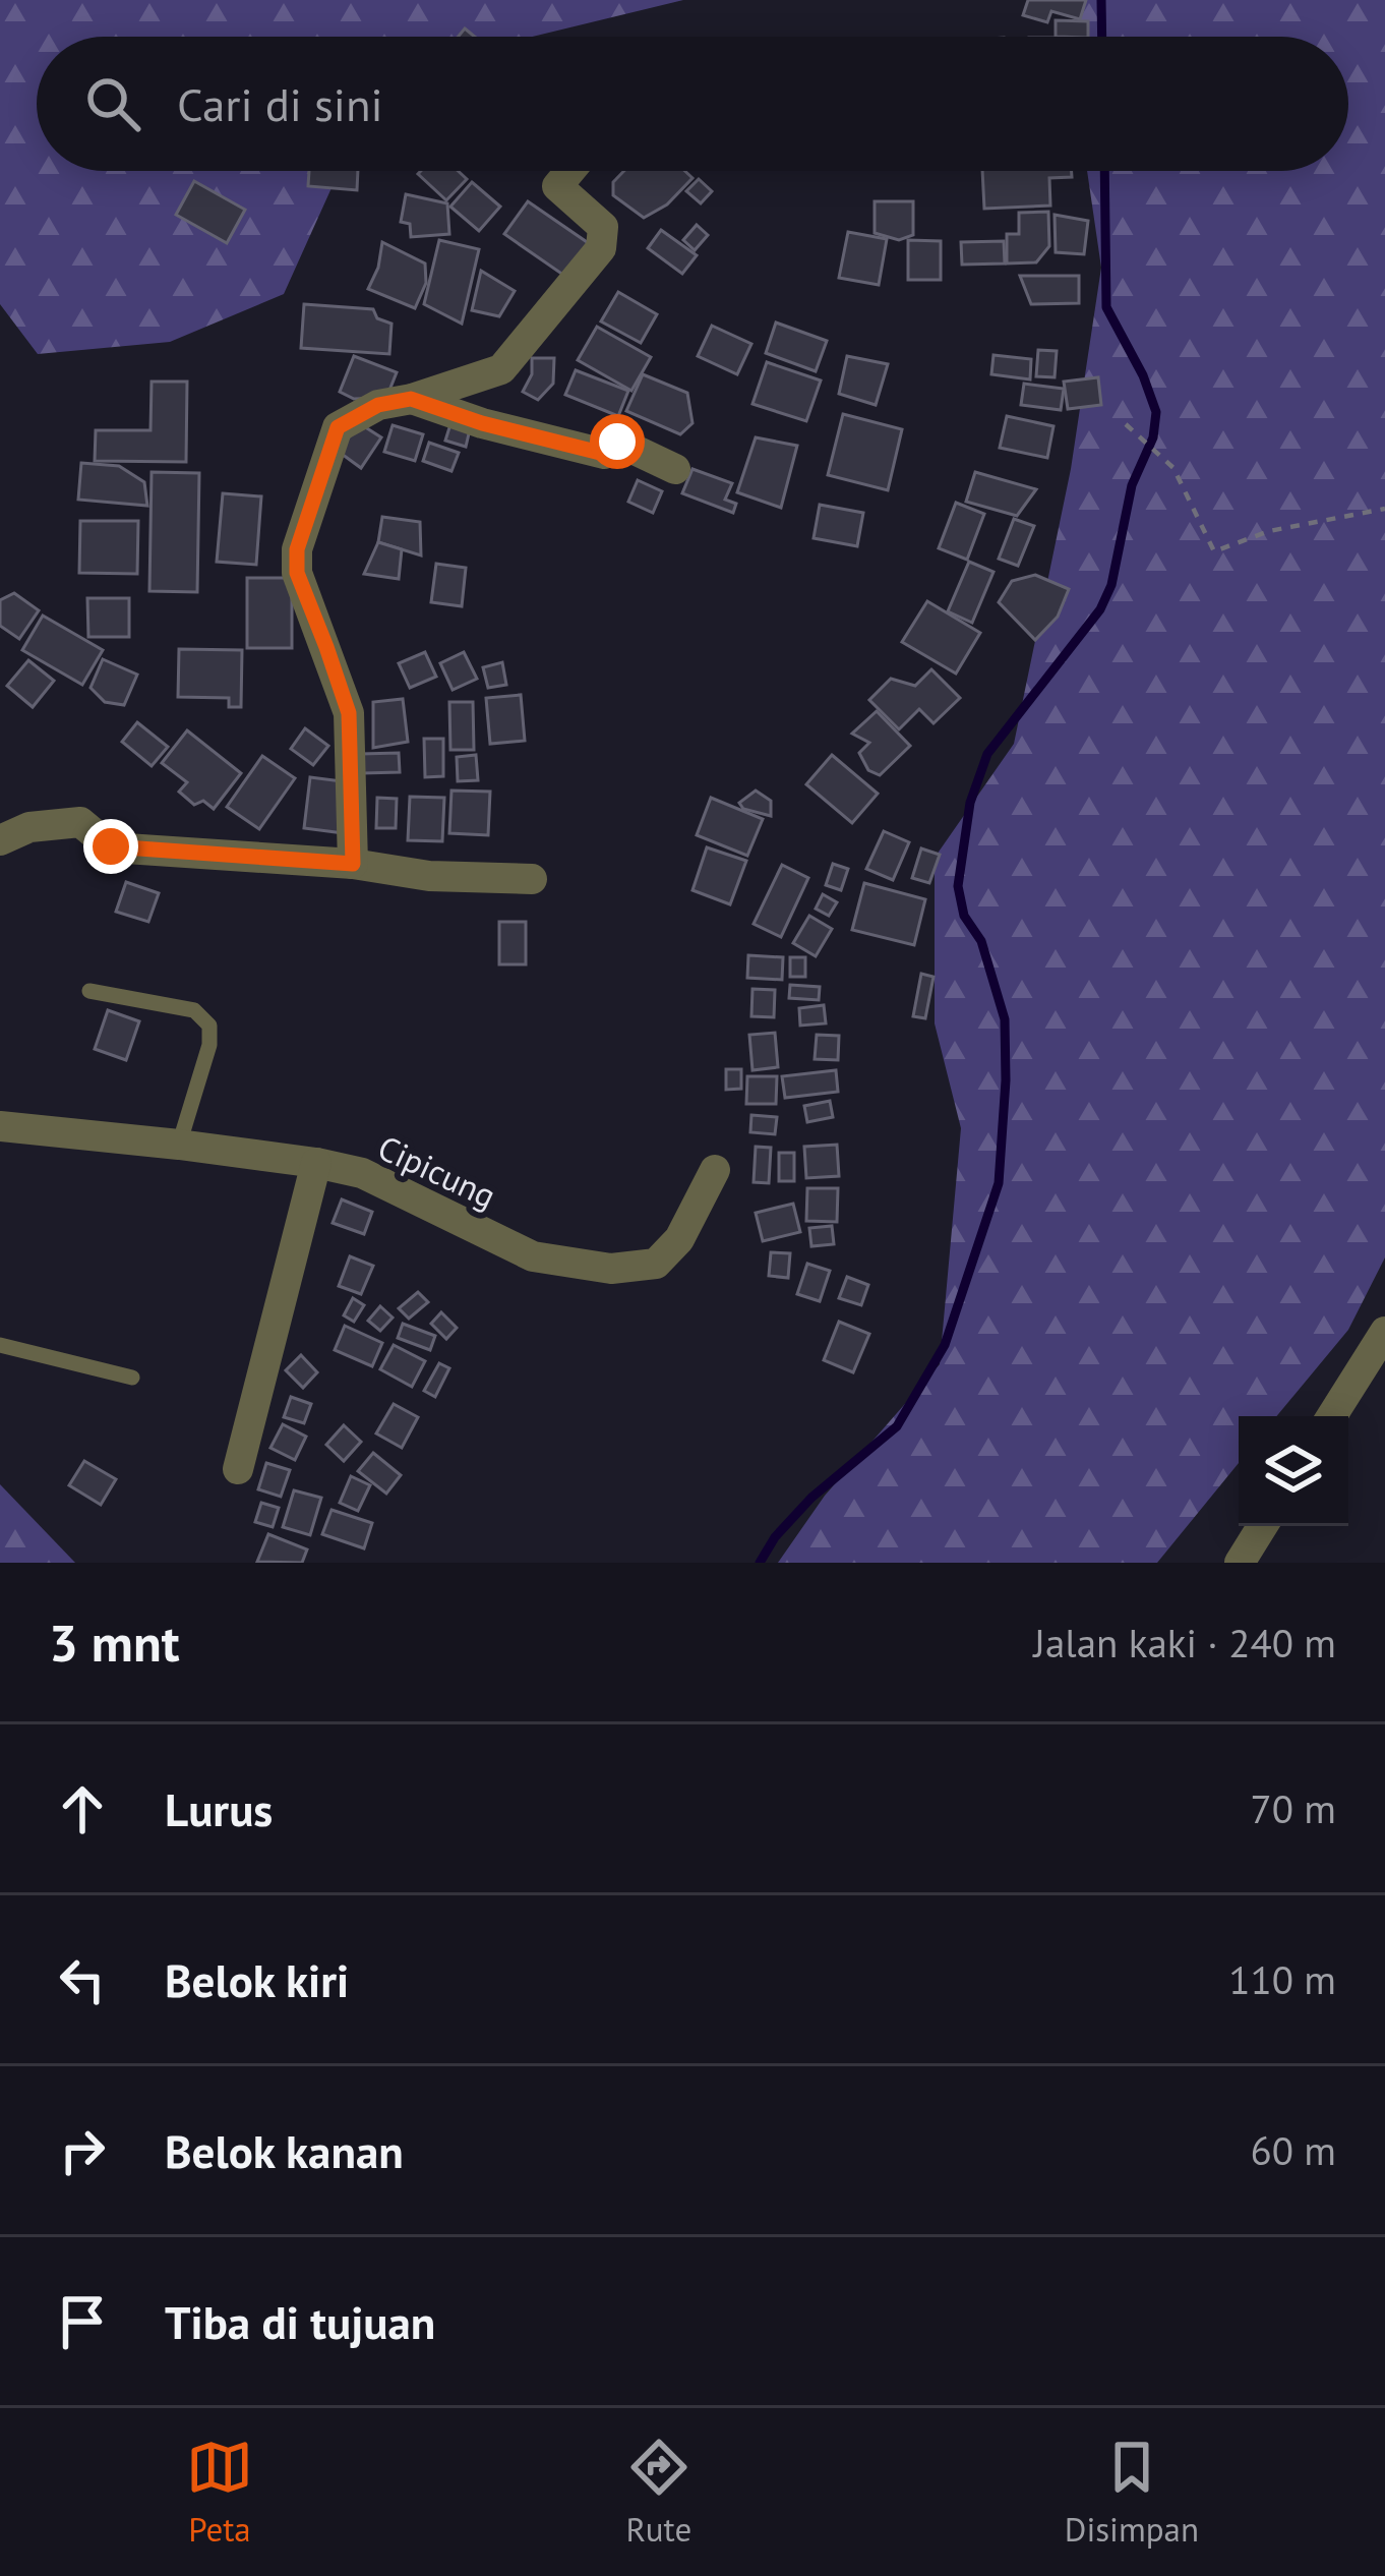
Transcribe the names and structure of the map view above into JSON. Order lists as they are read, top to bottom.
{
  "streets": {
    "street": ["Cipicung"]
  },
  "page": {
    "search": "Cari di sini",
    "heading": ["3 mnt", "Jalan kaki · 240 m"],
    "list": [
      ["Lurus", "70 m"],
      ["Belok kiri", "110 m"],
      ["Belok kanan", "60 m"],
      "Tiba di tujuan"
    ],
    "nav": ["Peta", "Rute", "Disimpan"]
  }
}
